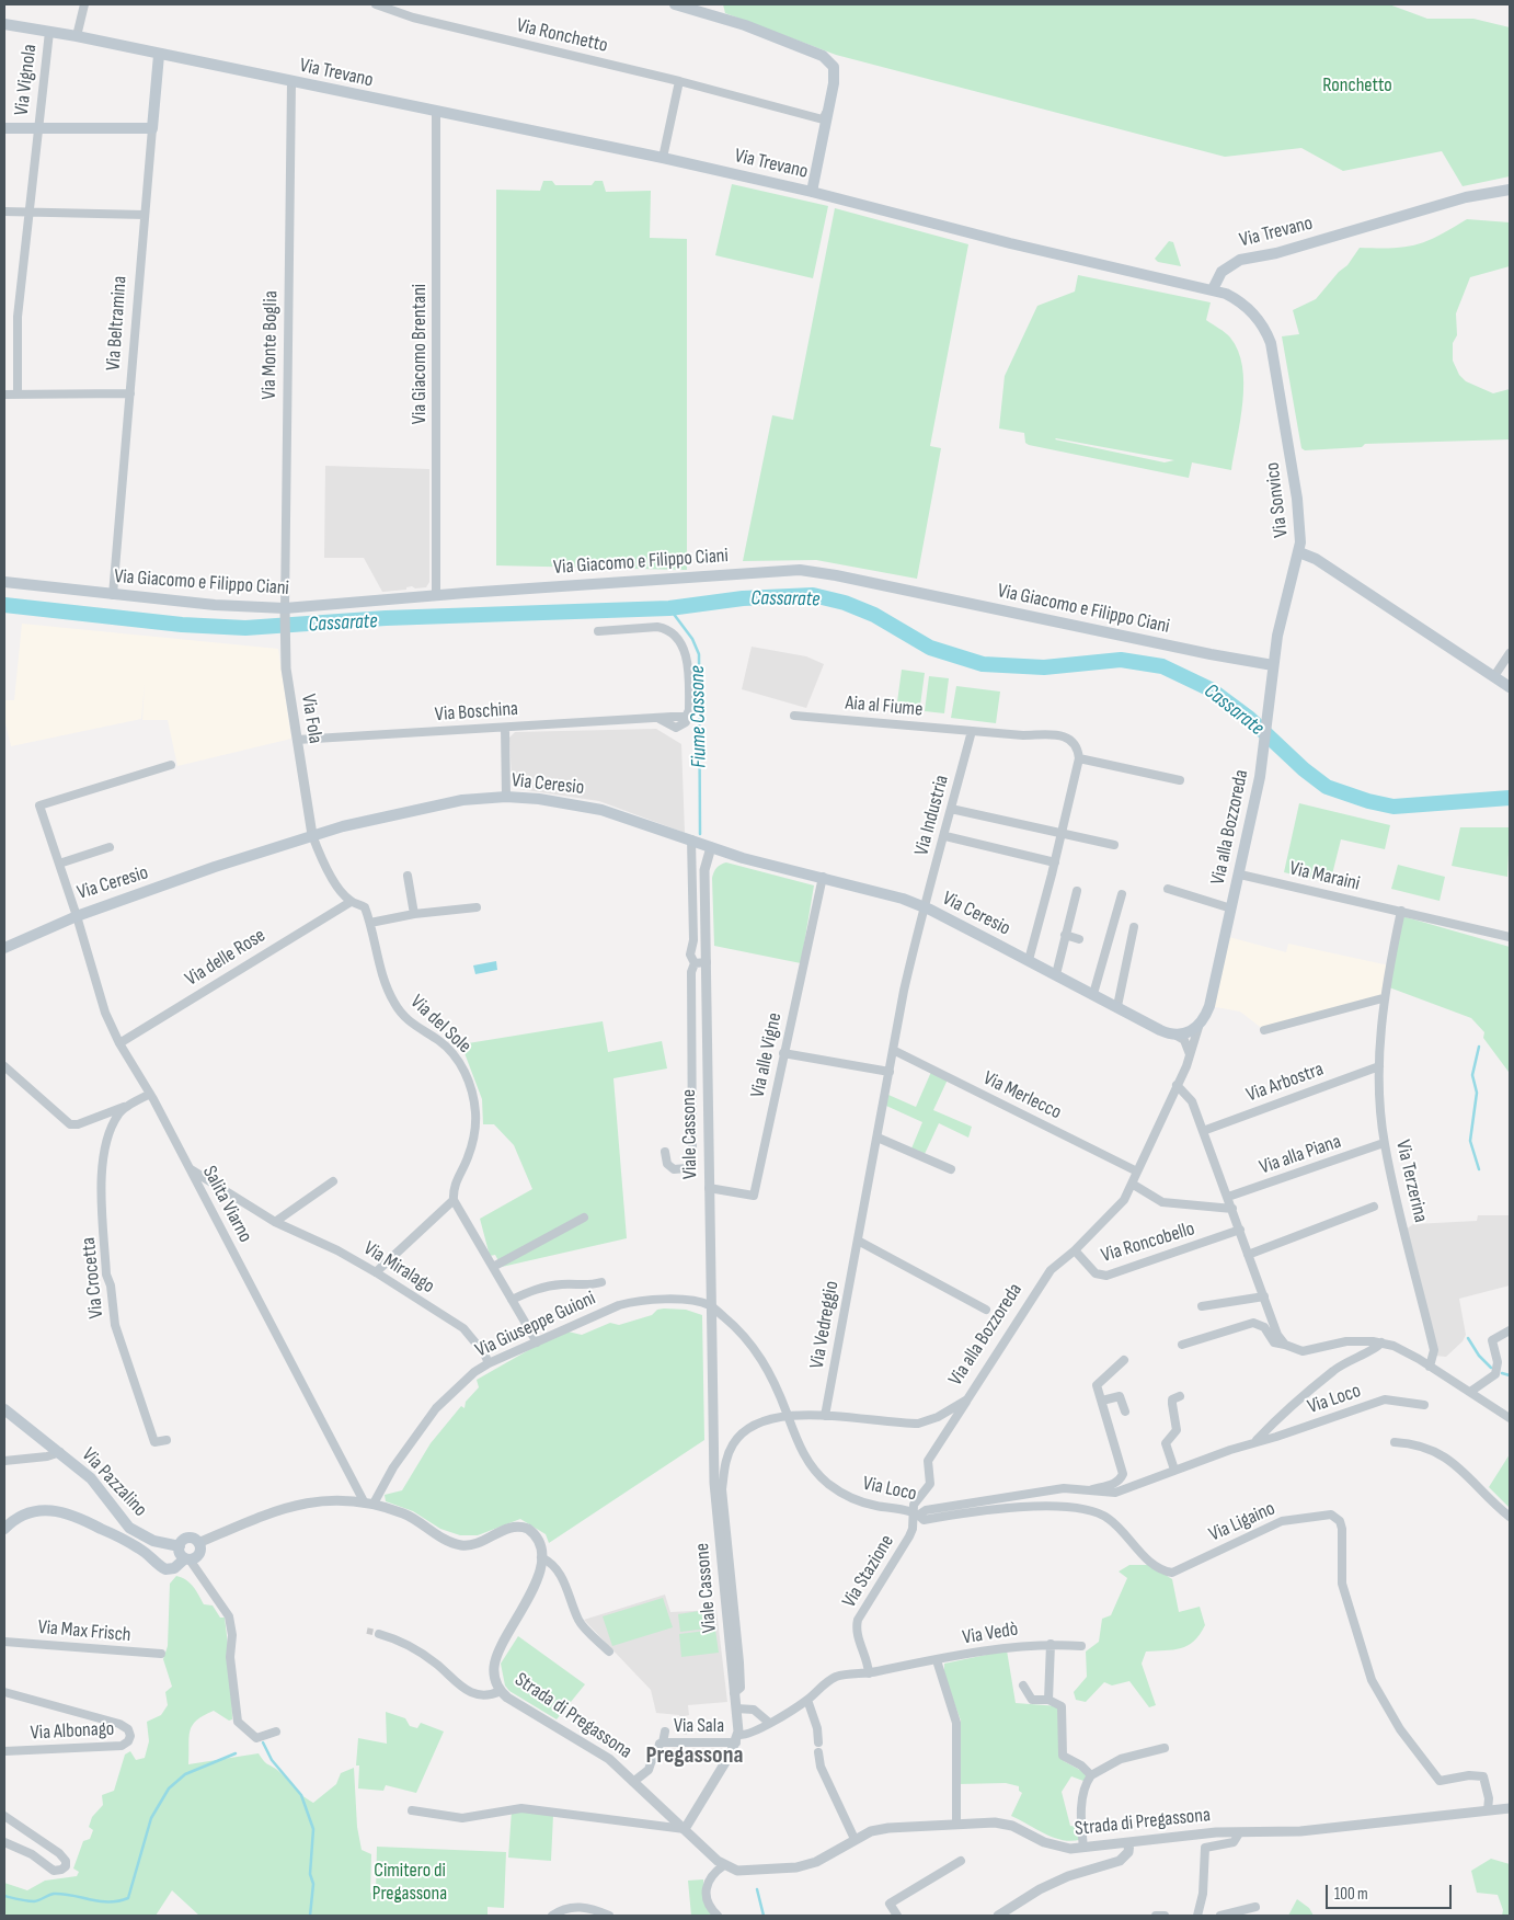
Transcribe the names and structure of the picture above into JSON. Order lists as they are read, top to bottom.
{
  "streets": {
    "main road": [
      "Via Trevano",
      "Via Beltramina",
      "Via Sonvico",
      "Via Giacomo e Filippo Ciani",
      "Via Ceresio",
      "Via alla Bozzoreda",
      "Via Pazzalino"
    ],
    "street": [
      "Via Ronchetto",
      "Via Vignola",
      "Via Monte Boglia",
      "Via Giacomo Brentani",
      "Aia al Fiume",
      "Via Boschina",
      "Via Fola",
      "Via Industria",
      "Via Maraini",
      "Via delle Rose",
      "Via del Sole",
      "Via alle Vigne",
      "Via Arbostra",
      "Via Merlecco",
      "Viale Cassone",
      "Via alla Piana",
      "Via Terzerina",
      "Salita Viarno",
      "Via Roncobello",
      "Via Miralago",
      "Via Crocetta",
      "Via Giuseppe Guioni",
      "Via Vedreggio",
      "Via Loco",
      "Via Ligaino",
      "Via Stazione",
      "Via Max Frisch",
      "Via Vedò",
      "Strada di Pregassona",
      "Via Sala",
      "Via Albonago"
    ]
  },
  "crossings": [
    ["Via Trevano", "Via Vignola"],
    ["Via Trevano", "Via Beltramina"],
    ["Via Trevano", "Via Monte Boglia"],
    ["Via Trevano", "Via Giacomo Brentani"],
    ["Via Trevano", "Via Sonvico"],
    ["Via Beltramina", "Via Giacomo e Filippo Ciani"],
    ["Via Monte Boglia", "Via Giacomo e Filippo Ciani"],
    ["Via Monte Boglia", "Via Fola"],
    ["Via Giacomo Brentani", "Via Giacomo e Filippo Ciani"],
    ["Via Giacomo e Filippo Ciani", "Via Fola"],
    ["Via Giacomo e Filippo Ciani", "Via alla Bozzoreda"],
    ["Aia al Fiume", "Via Industria"],
    ["Via Boschina", "Via Fola"],
    ["Via Fola", "Via Ceresio"],
    ["Via Fola", "Via del Sole"],
    ["Via Ceresio", "Via Industria"],
    ["Via Ceresio", "Via del Sole"],
    ["Via Ceresio", "Via alle Vigne"],
    ["Via Ceresio", "Viale Cassone"],
    ["Via Ceresio", "Salita Viarno"],
    ["Via Ceresio", "Via Vedreggio"],
    ["Via Industria", "Via Vedreggio"],
    ["Via alla Bozzoreda", "Via Maraini"],
    ["Via alla Bozzoreda", "Via Merlecco"],
    ["Via alla Bozzoreda", "Viale Cassone"],
    ["Via alla Bozzoreda", "Via Roncobello"],
    ["Via alla Bozzoreda", "Via Vedreggio"],
    ["Via alla Bozzoreda", "Via Loco"],
    ["Via alla Bozzoreda", "Via Stazione"],
    ["Via Maraini", "Via Terzerina"],
    ["Via delle Rose", "Via del Sole"],
    ["Via delle Rose", "Salita Viarno"],
    ["Via alle Vigne", "Viale Cassone"],
    ["Via Arbostra", "Via Terzerina"],
    ["Via Merlecco", "Via Vedreggio"],
    ["Viale Cassone", "Via Giuseppe Guioni"],
    ["Viale Cassone", "Via Loco"],
    ["Viale Cassone", "Via Sala"],
    ["Via alla Piana", "Via Terzerina"],
    ["Salita Viarno", "Via Miralago"],
    ["Salita Viarno", "Via Crocetta"],
    ["Salita Viarno", "Via Giuseppe Guioni"],
    ["Via Miralago", "Via Giuseppe Guioni"],
    ["Via Giuseppe Guioni", "Via Loco"],
    ["Via Loco", "Via Ligaino"],
    ["Via Loco", "Via Stazione"],
    ["Via Ligaino", "Via Stazione"],
    ["Via Ligaino", "Strada di Pregassona"],
    ["Via Stazione", "Via Vedò"],
    ["Strada di Pregassona", "Via Sala"]
  ],
  "districts": ["Pregassona"],
  "water": ["Cassarate", "Fiume Cassone"],
  "parks": ["Ronchetto", "Cimitero di Pregassona"],
  "scale_bar": "100 m"
}
